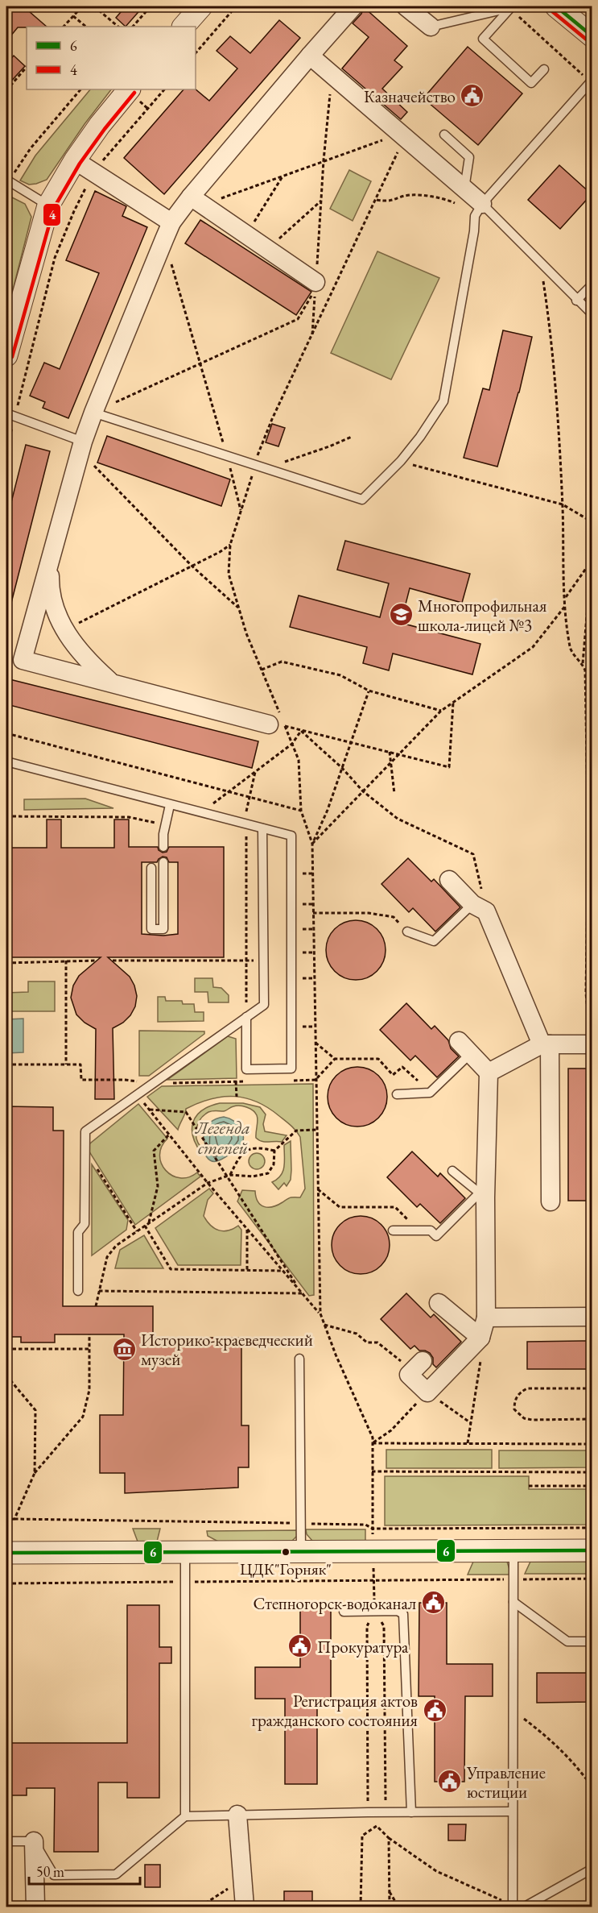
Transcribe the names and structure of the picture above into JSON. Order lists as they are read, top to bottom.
{
  "water": ["Легенда степей"],
  "places": {
    "public building": [
      "Казначейство",
      "Степногорск-водоканал",
      "Прокуратура",
      "Регистрация актов гражданского состояния",
      "Управление юстиции"
    ],
    "school or university": ["Многопрофильная школа-лицей №3"],
    "museum": ["Историко-краеведческий музей"],
    "other": ["ЦДК\"Горняк\""]
  },
  "lines": ["transit line 6", "transit line 4"],
  "legend": ["6", "4"],
  "scale_bar": "50 m"
}
